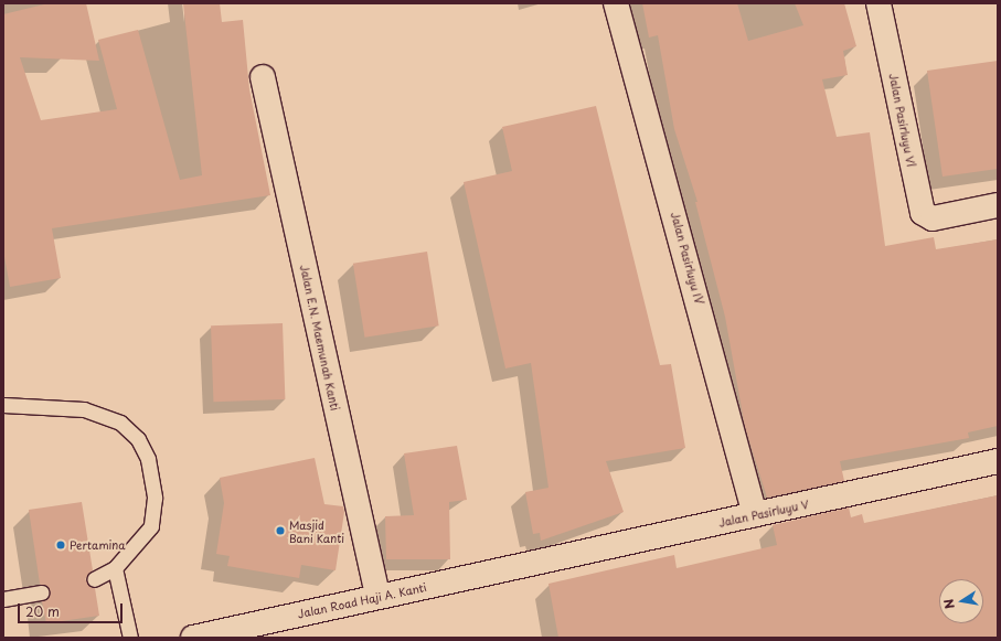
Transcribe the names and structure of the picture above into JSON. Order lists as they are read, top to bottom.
{
  "streets": {
    "street": [
      "Jalan Pasirluyu VI",
      "Jalan Pasirluyu IV",
      "Jalan E.N. Maemunah Kanti",
      "Jalan Pasirluyu V",
      "Jalan Road Haji A. Kanti"
    ]
  },
  "crossings": [
    ["Jalan Pasirluyu IV", "Jalan Pasirluyu V"],
    ["Jalan E.N. Maemunah Kanti", "Jalan Road Haji A. Kanti"],
    ["Jalan Pasirluyu V", "Jalan Road Haji A. Kanti"]
  ],
  "places": ["Masjid Bani Kanti", "Pertamina"],
  "scale_bar": "20 m",
  "north": "left"
}
